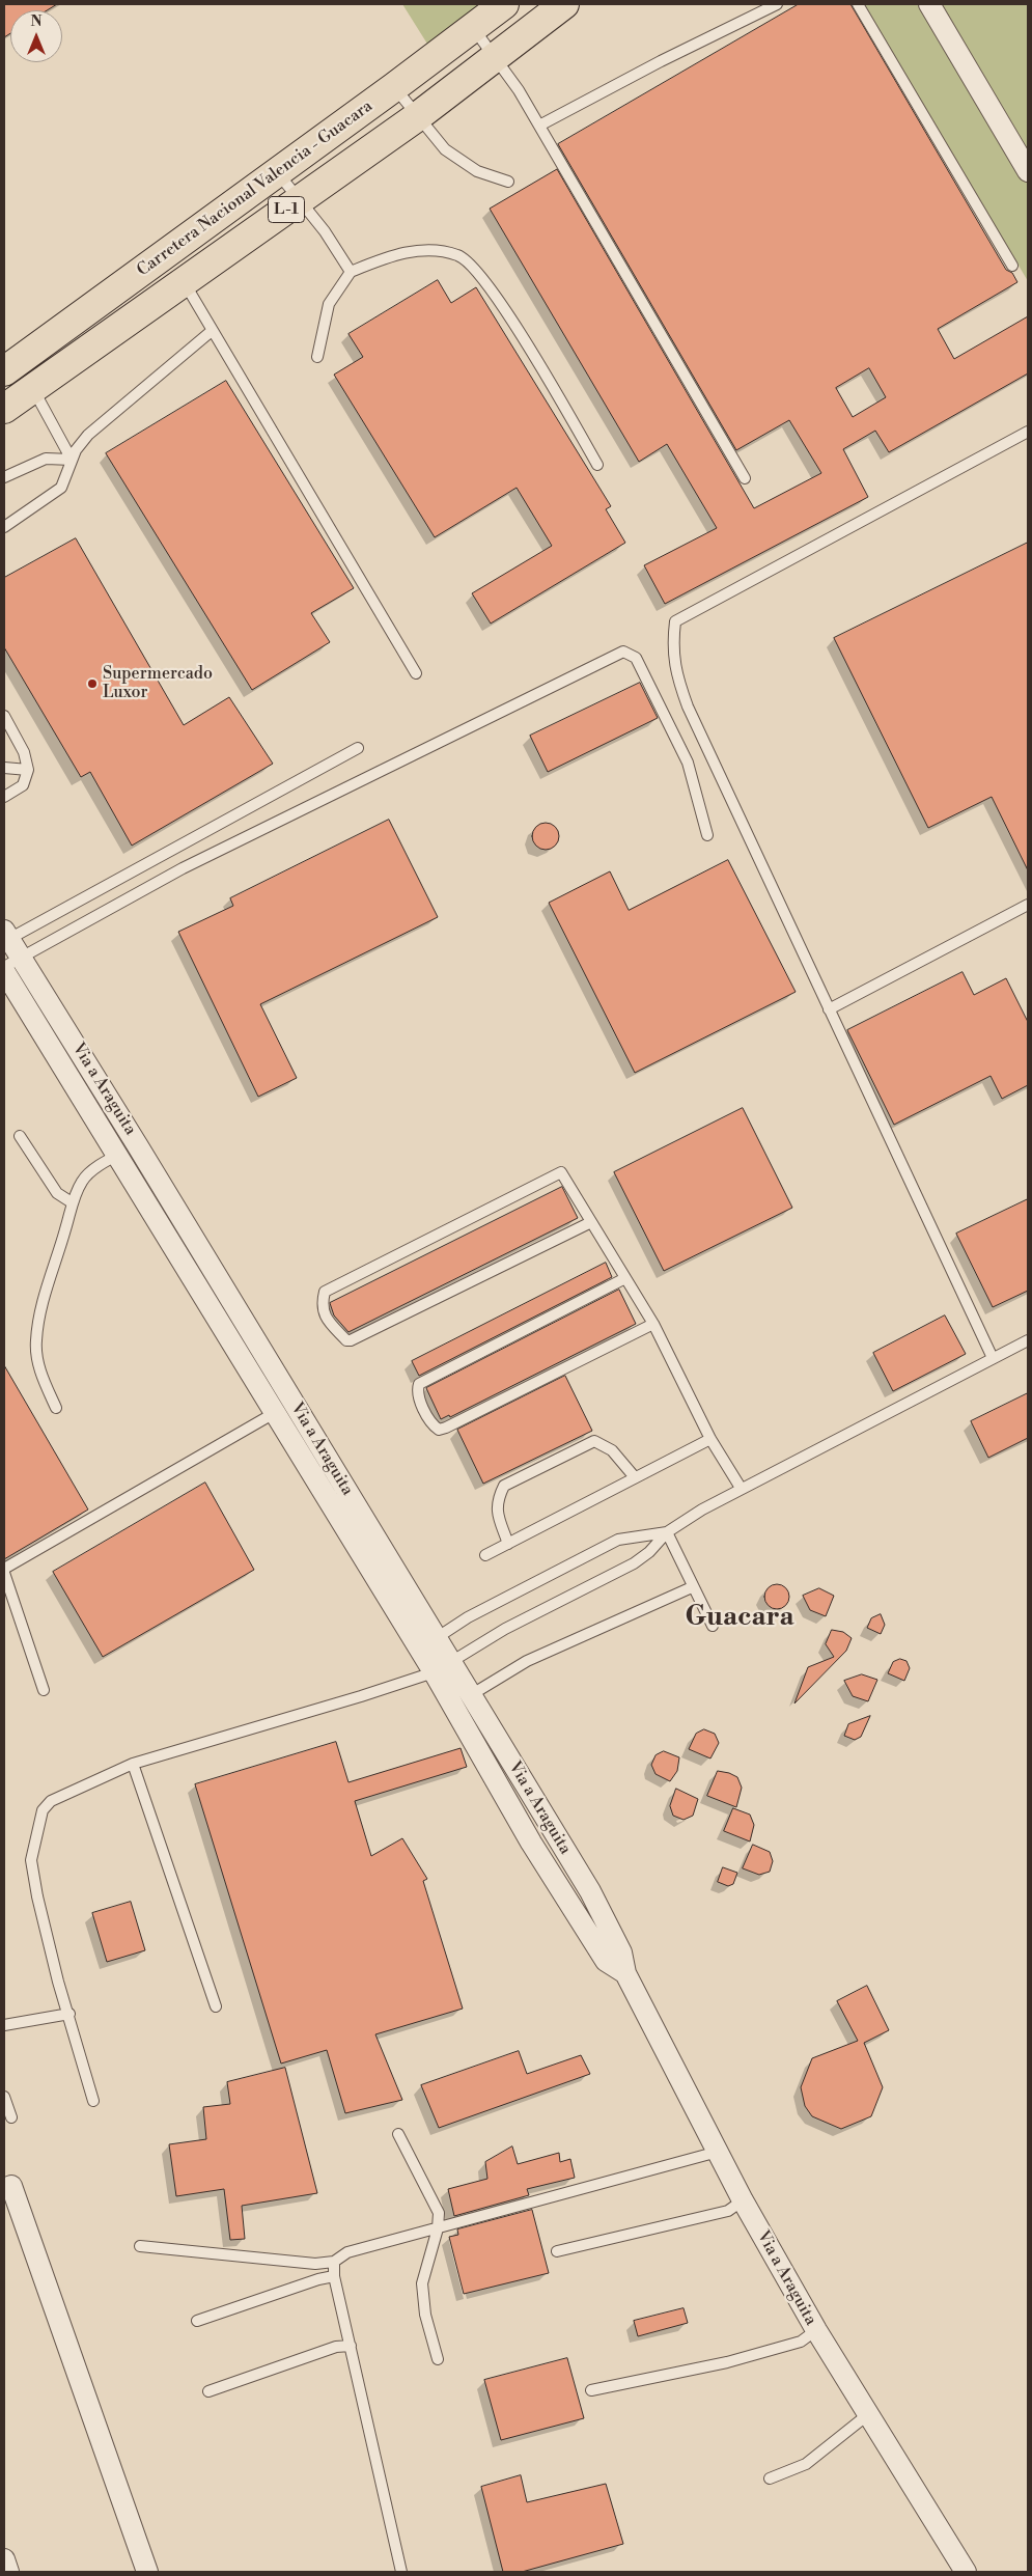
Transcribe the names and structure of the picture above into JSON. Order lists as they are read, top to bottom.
{
  "streets": {
    "main road": ["Carretera Nacional Valencia - Guacara", "L-1"],
    "street": ["Via a Araguita"]
  },
  "districts": ["Guacara"],
  "places": ["Supermercado Luxor"],
  "north": "top"
}
